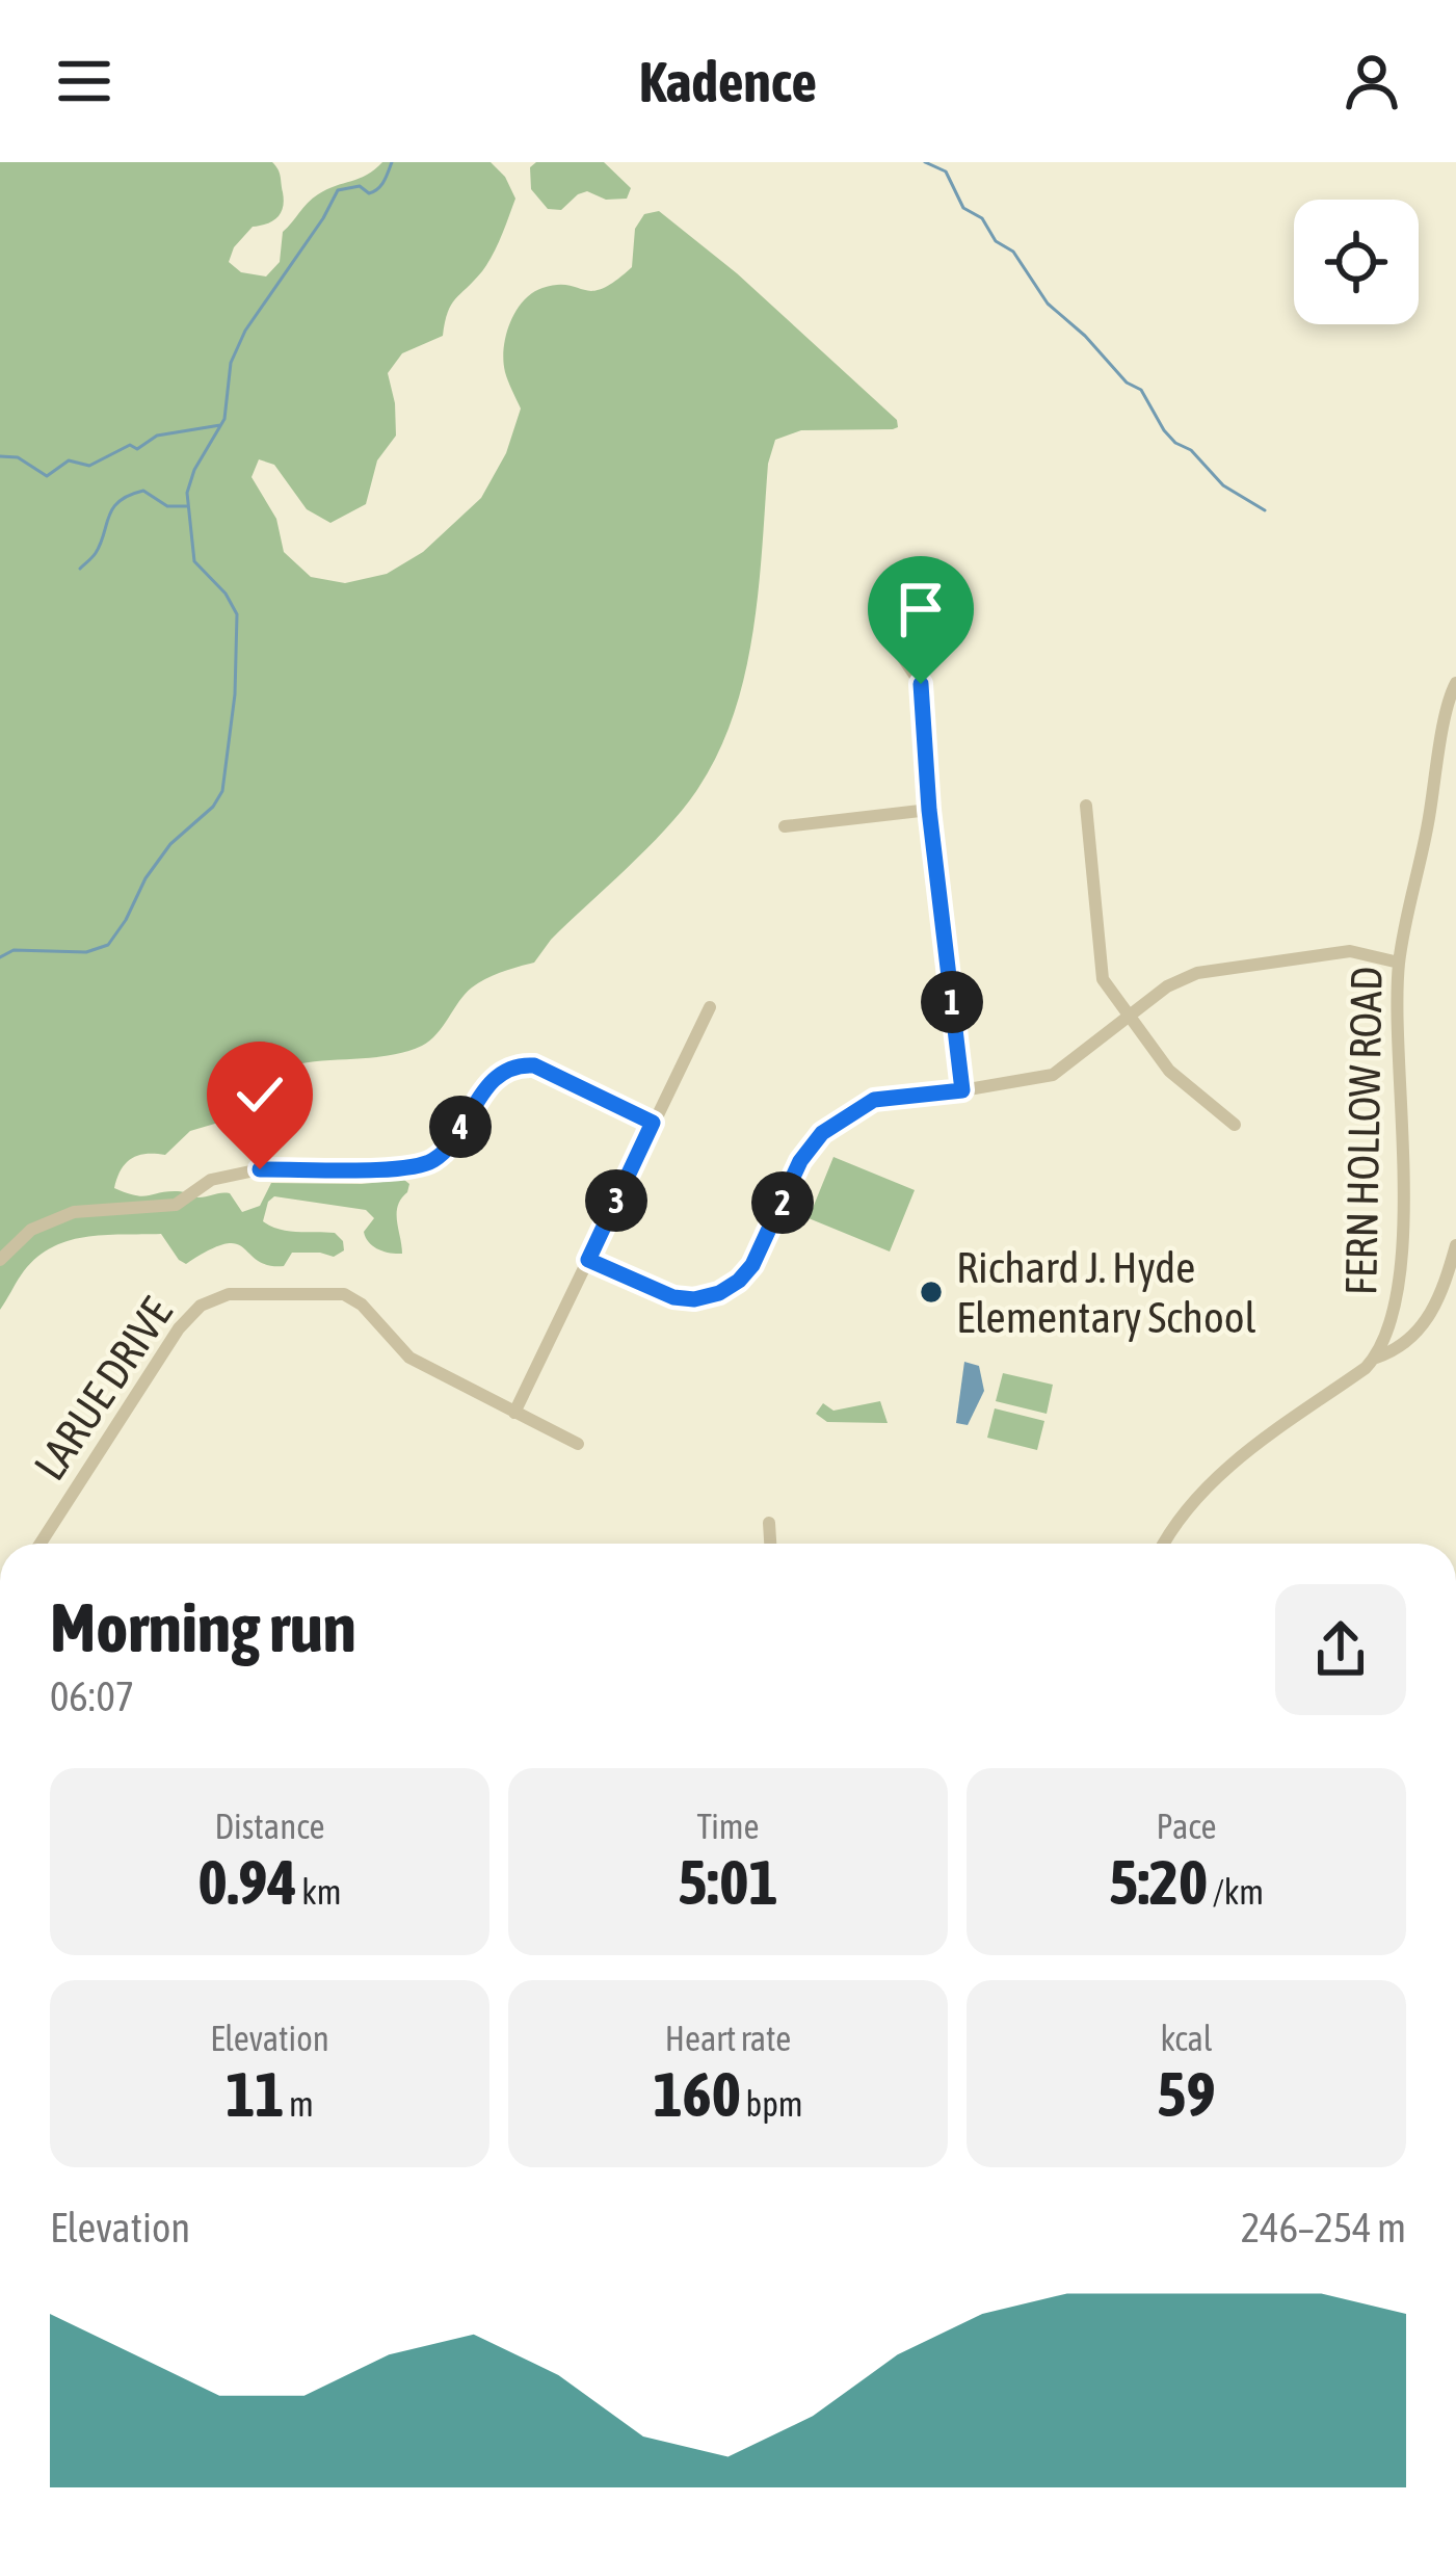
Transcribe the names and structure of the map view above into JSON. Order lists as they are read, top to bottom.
{
  "streets": {
    "street": ["FERN HOLLOW ROAD", "LARUE DRIVE"]
  },
  "places": ["Richard J. Hyde Elementary School"],
  "page": {
    "header": "Kadence",
    "pins": [
      "1",
      "4",
      "3",
      "2"
    ],
    "heading": ["Morning run", "06:07"],
    "stats": [
      ["Distance", "0.94 km"],
      ["Time", "5:01"],
      ["Pace", "5:20 /km"],
      ["Elevation", "11 m"],
      ["Heart rate", "160 bpm"],
      ["kcal", "59"]
    ],
    "chart": ["Elevation", "246–254 m"]
  }
}
